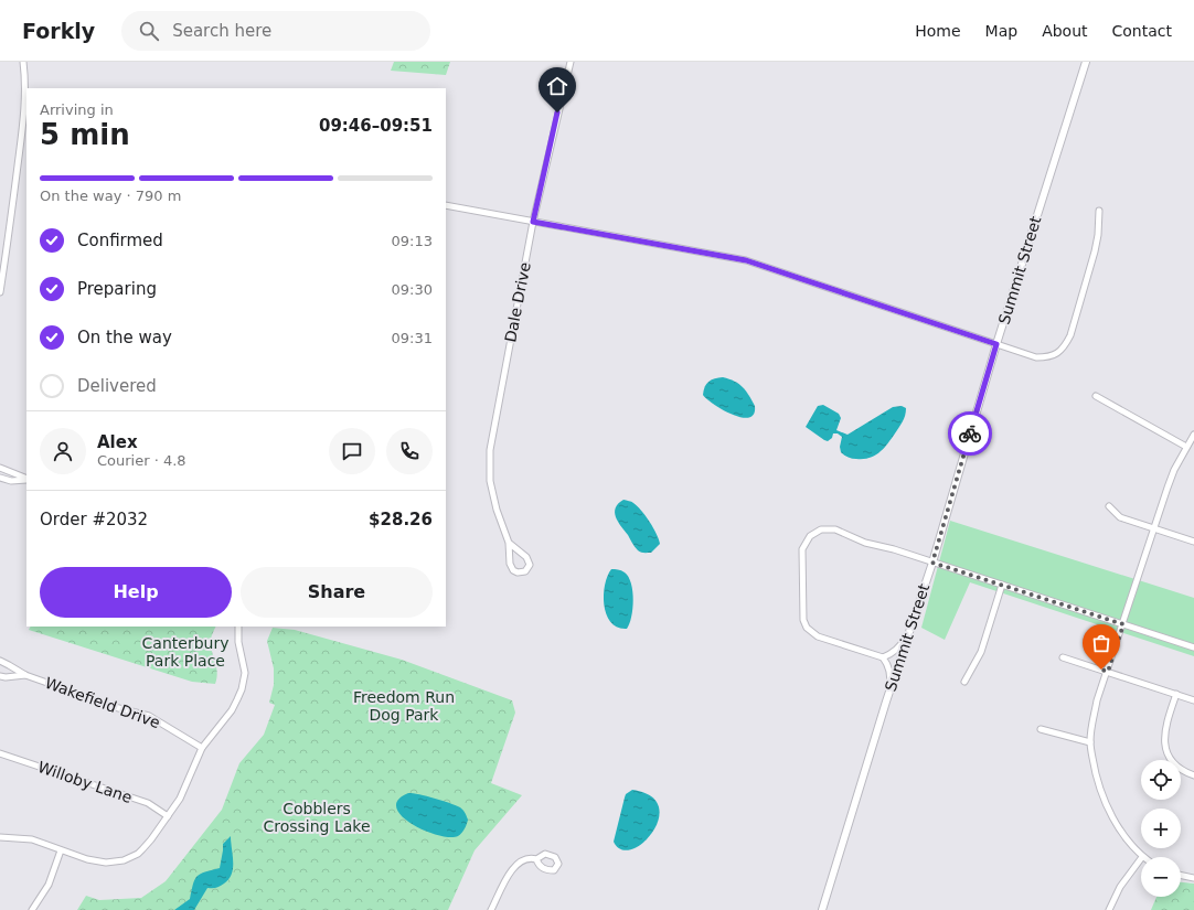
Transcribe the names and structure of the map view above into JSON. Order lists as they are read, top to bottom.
{
  "streets": {
    "main road": ["Summit Street"],
    "street": ["Dale Drive", "Wakefield Drive", "Willoby Lane"]
  },
  "parks": ["Canterbury Park Place", "Freedom Run Dog Park", "Cobblers Crossing Lake"],
  "page": {
    "header": "Forkly",
    "search": "Search here",
    "nav": [
      "Home",
      "Map",
      "About",
      "Contact"
    ],
    "heading": ["5 min", "Arriving in", "09:46–09:51"],
    "panel": [
      "Alex",
      "Courier · 4.8",
      "Order #2032",
      "$28.26"
    ],
    "bar": "On the way · 790 m",
    "list": [
      ["Confirmed", "09:13"],
      ["Preparing", "09:30"],
      ["On the way", "09:31"],
      "Delivered"
    ],
    "buttons": ["Help", "Share"],
    "map_buttons": ["+", "−"]
  }
}
